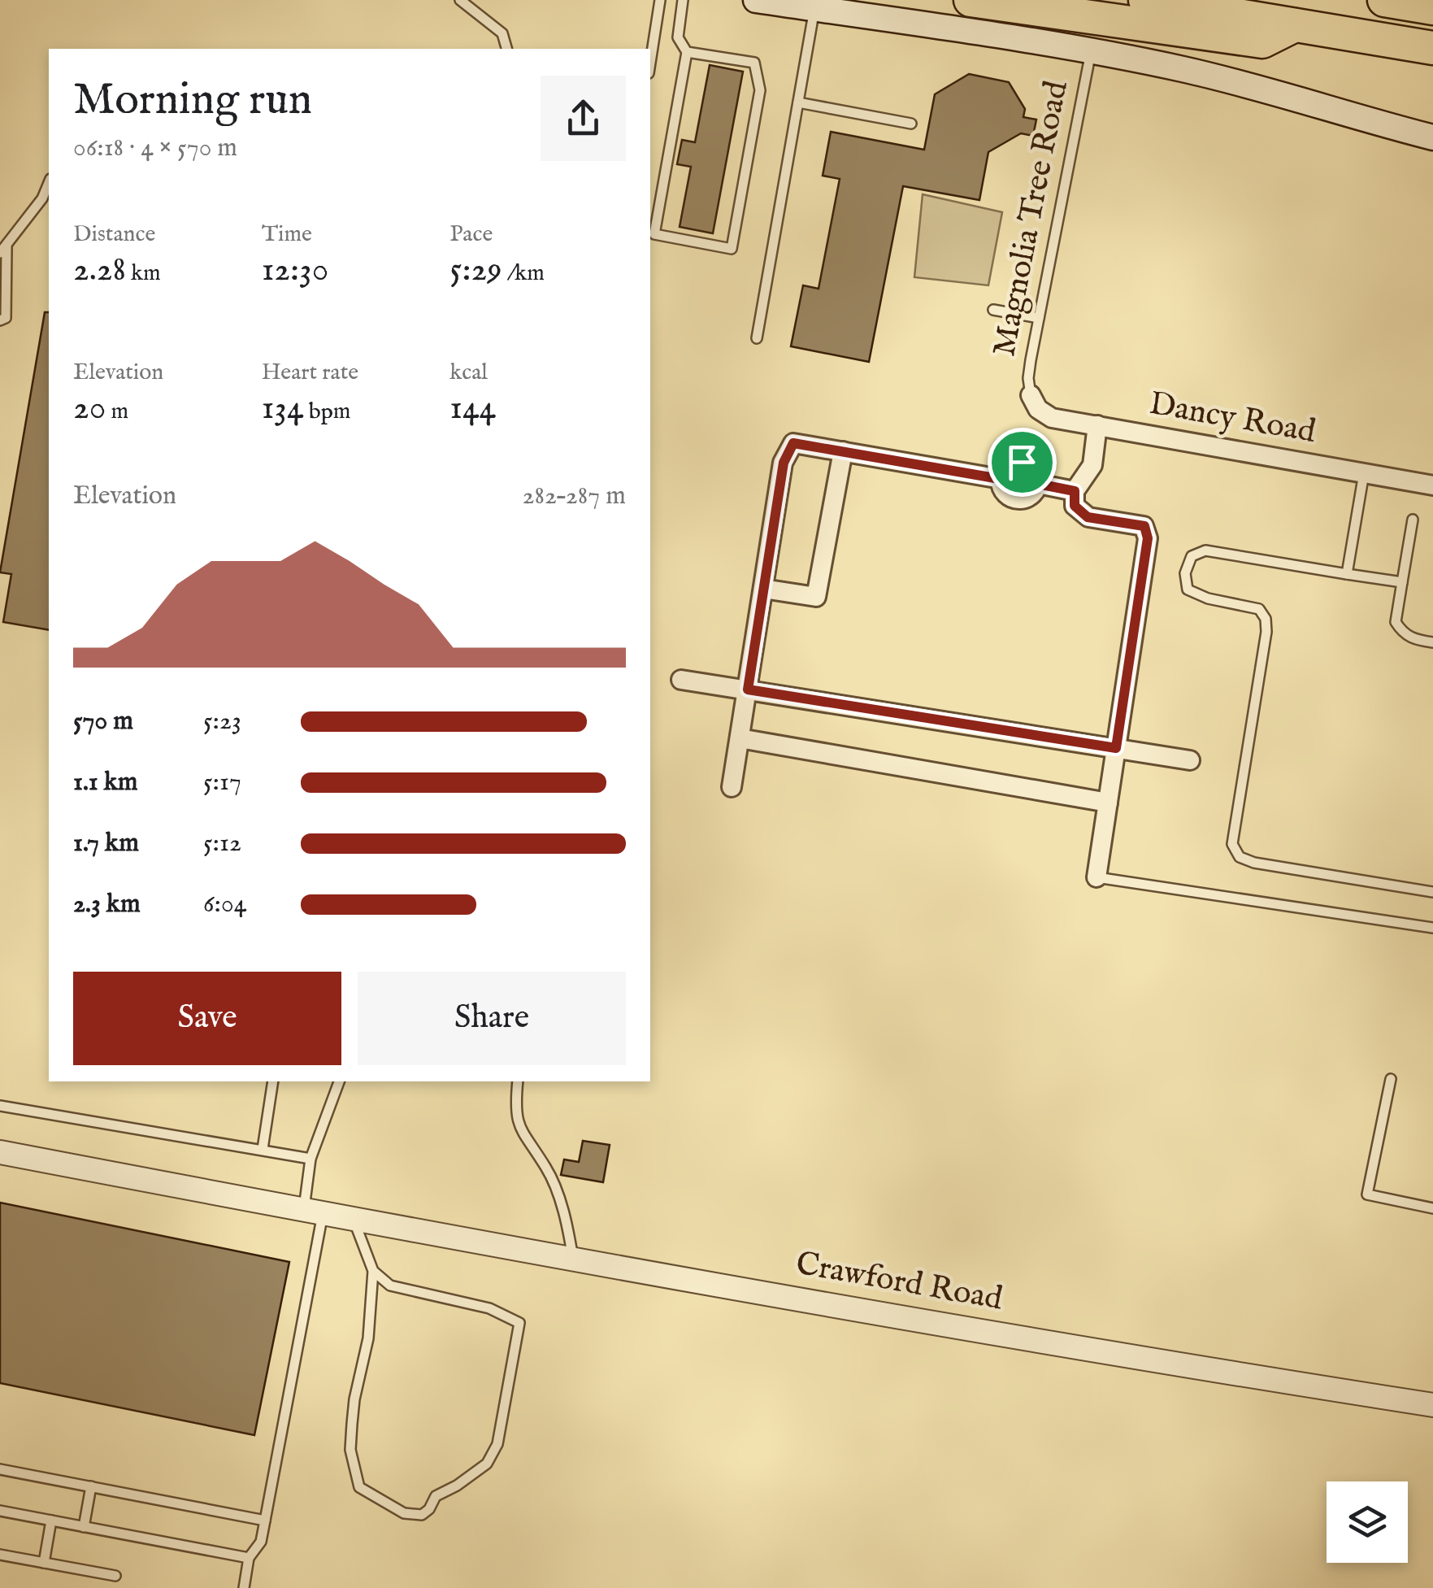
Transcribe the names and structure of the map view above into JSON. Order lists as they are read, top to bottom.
{
  "streets": {
    "street": ["Dancy Road", "Crawford Road"],
    "lane": ["Magnolia Tree Road"]
  },
  "crossings": [
    ["Magnolia Tree Road", "Dancy Road"]
  ],
  "page": {
    "heading": ["Morning run", "06:18 · 4 × 570 m"],
    "stats": [
      ["Distance", "2.28 km"],
      ["Time", "12:30"],
      ["Pace", "5:29 /km"],
      ["Elevation", "20 m"],
      ["Heart rate", "134 bpm"],
      ["kcal", "144"]
    ],
    "chart": ["Elevation", "282–287 m"],
    "list": [
      {
        "name": "570 m",
        "note": "5:23"
      },
      {
        "name": "1.1 km",
        "note": "5:17"
      },
      {
        "name": "1.7 km",
        "note": "5:12"
      },
      {
        "name": "2.3 km",
        "note": "6:04"
      }
    ],
    "buttons": ["Save", "Share"]
  }
}
